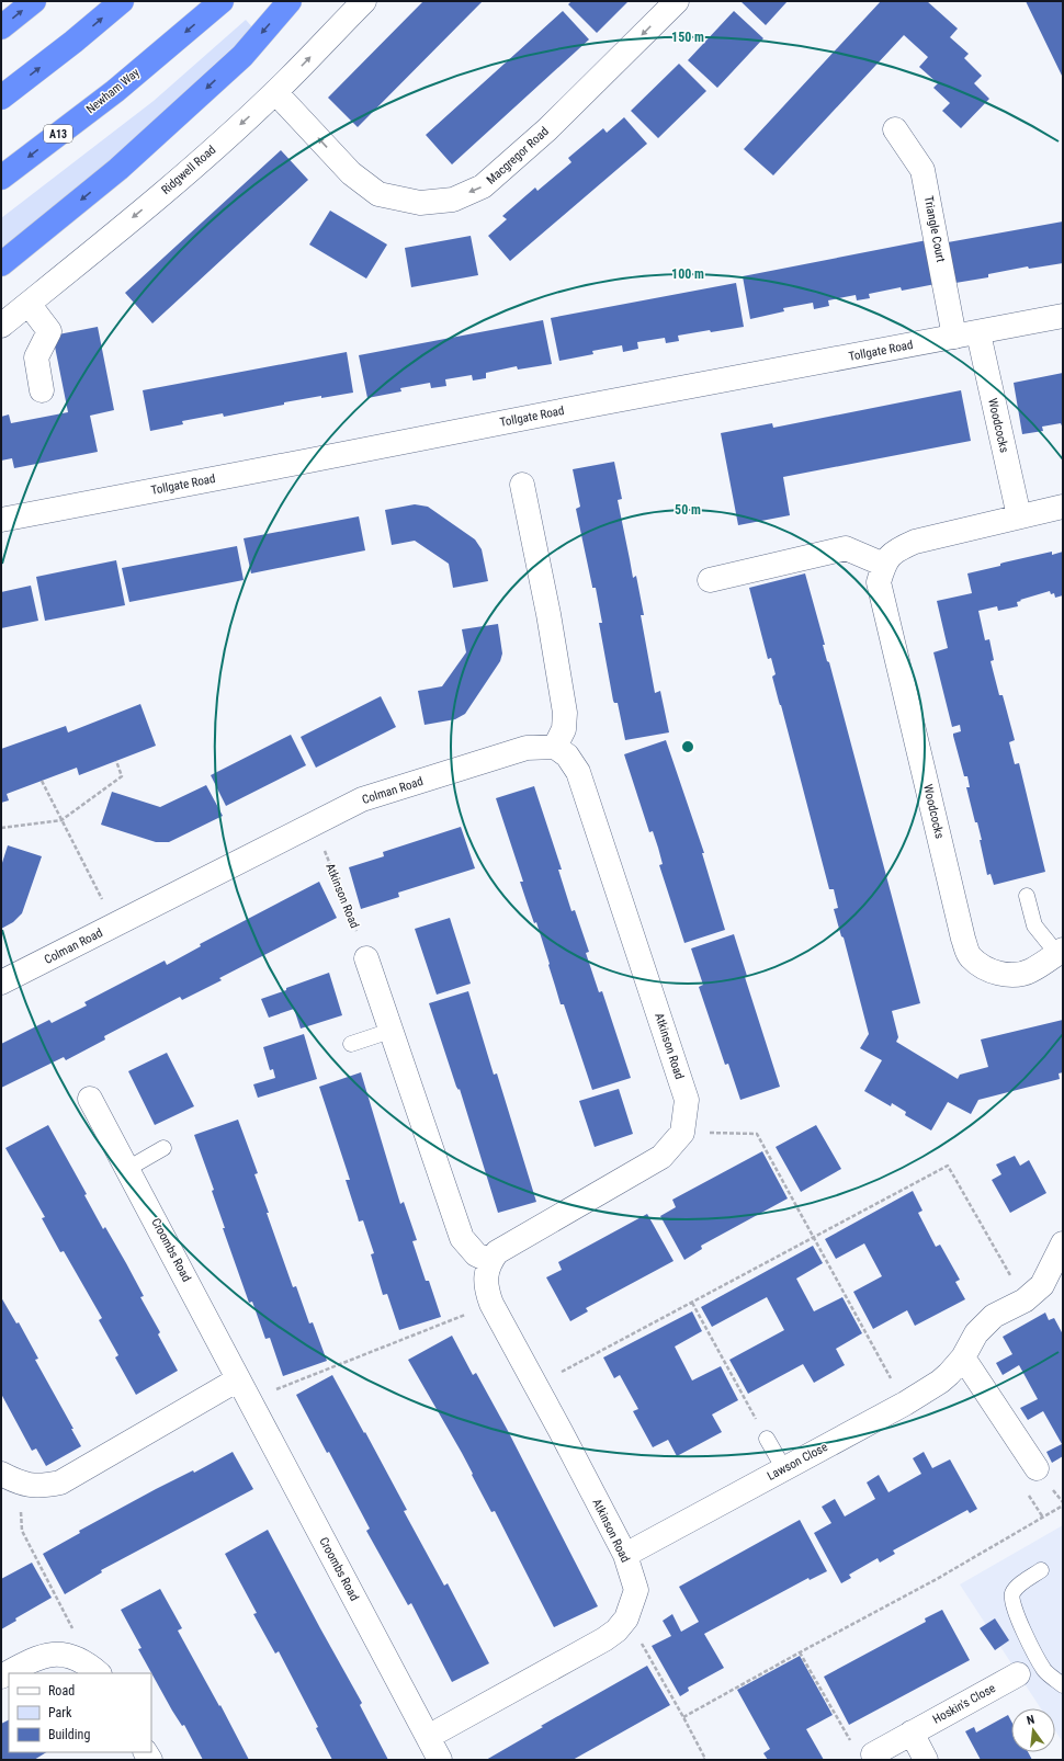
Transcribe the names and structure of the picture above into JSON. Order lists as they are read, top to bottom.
{
  "streets": {
    "highway": ["Newham Way", "A13"],
    "street": [
      "Macgregor Road",
      "Ridgwell Road",
      "Triangle Court",
      "Tollgate Road",
      "Woodcocks",
      "Colman Road",
      "Atkinson Road",
      "Croombs Road",
      "Lawson Close",
      "Hoskin's Close"
    ]
  },
  "crossings": [
    ["Macgregor Road", "Ridgwell Road"],
    ["Triangle Court", "Tollgate Road"],
    ["Tollgate Road", "Woodcocks"],
    ["Colman Road", "Atkinson Road"],
    ["Atkinson Road", "Croombs Road"],
    ["Atkinson Road", "Lawson Close"]
  ],
  "legend": ["Road", "Park", "Building"],
  "north": "top",
  "rings": ["150 m", "100 m", "50 m"]
}
